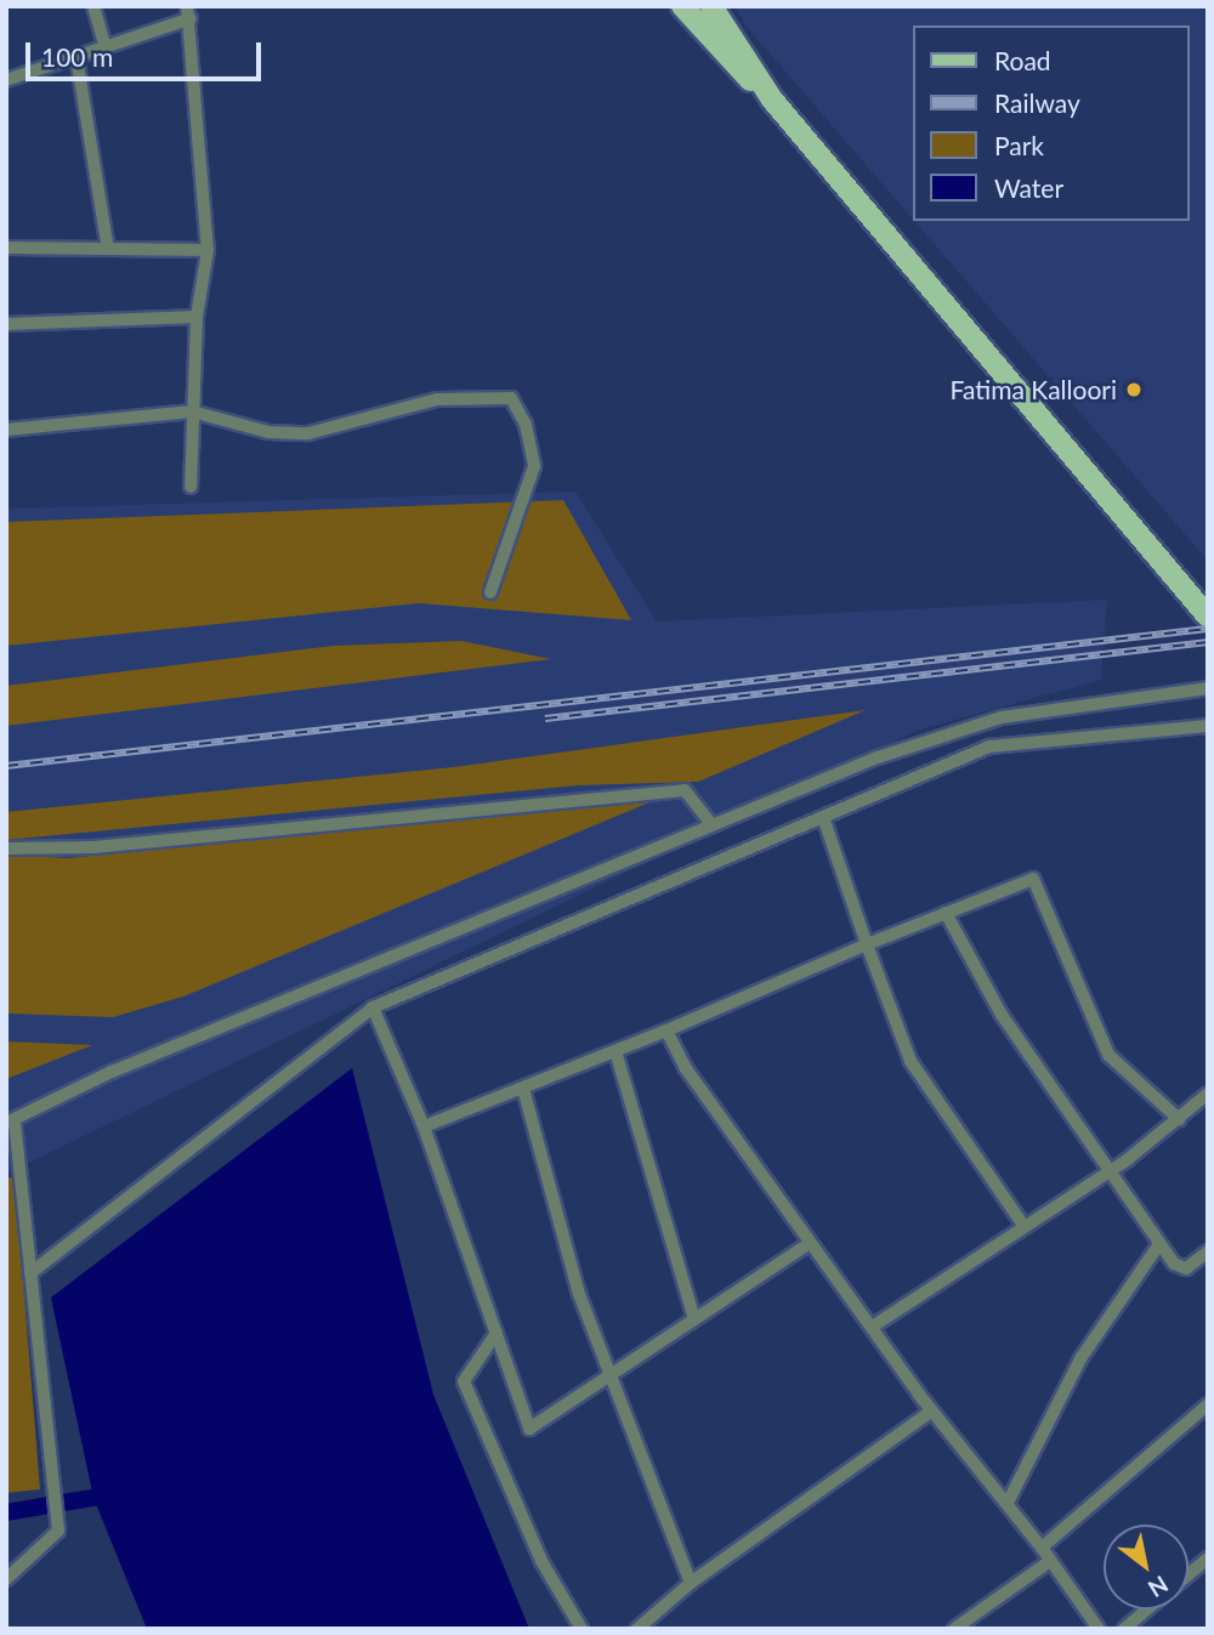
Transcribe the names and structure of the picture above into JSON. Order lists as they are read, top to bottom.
{
  "places": ["Fatima Kalloori"],
  "legend": [
    "Road",
    "Railway",
    "Park",
    "Water"
  ],
  "scale_bar": "100 m",
  "north": "bottom right"
}
